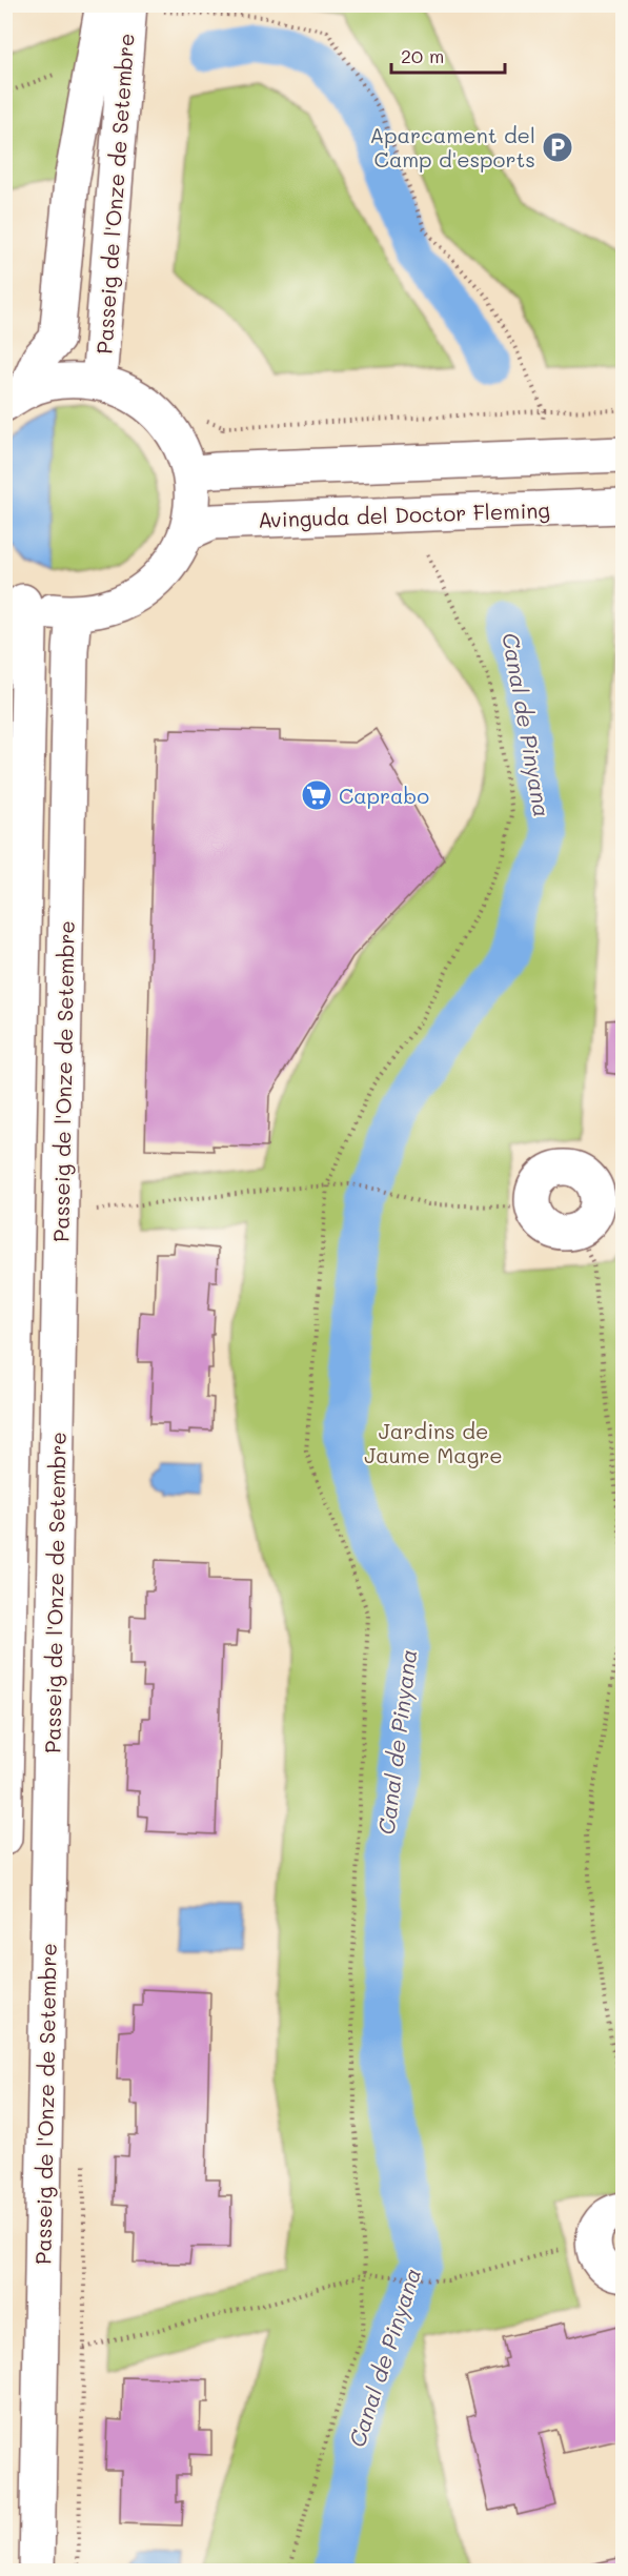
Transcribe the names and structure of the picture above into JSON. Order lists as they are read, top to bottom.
{
  "streets": {
    "street": ["Passeig de l'Onze de Setembre", "Avinguda del Doctor Fleming"]
  },
  "water": ["Canal de Pinyana"],
  "parks": ["Jardins de Jaume Magre"],
  "places": {
    "parking": ["Aparcament del Camp d'esports"],
    "supermarket": ["Caprabo"]
  },
  "scale_bar": "20 m"
}
